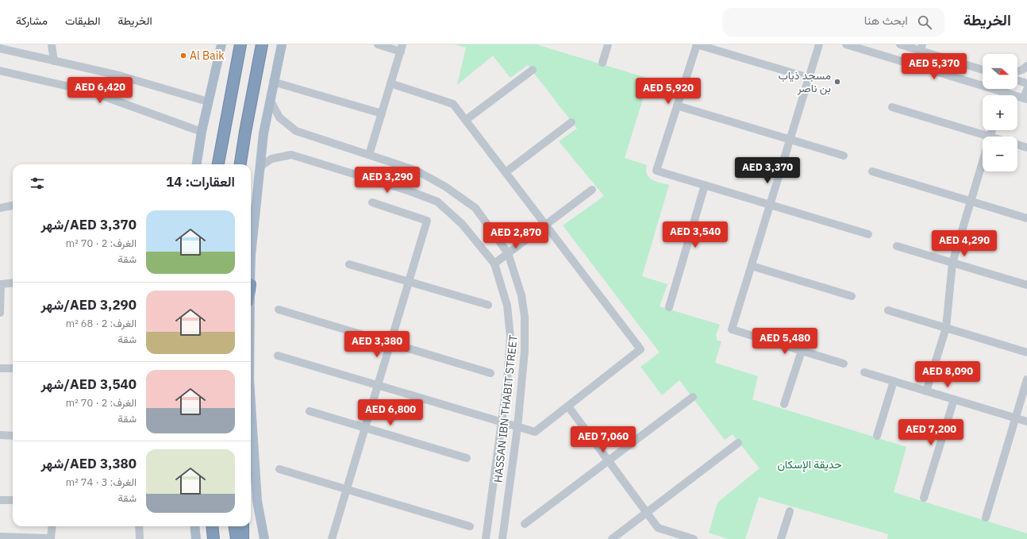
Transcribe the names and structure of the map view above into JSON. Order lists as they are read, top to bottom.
{
  "streets": {
    "street": ["HASSAN IBN THABIT STREET"]
  },
  "parks": ["حديقة الإسكان"],
  "places": ["Al Baik", "مسجد ذياب بن ناصر"],
  "north": "right",
  "page": {
    "header": "الخريطة",
    "search": "ابحث هنا",
    "nav": ["الخريطة", "الطبقات", "مشاركة"],
    "price": [
      "AED 5,370",
      "AED 6,420",
      "AED 5,920",
      "AED 3,370",
      "AED 3,290",
      "AED 3,540",
      "AED 2,870",
      "AED 4,290",
      "AED 5,480",
      "AED 3,380",
      "AED 8,090",
      "AED 6,800",
      "AED 7,200",
      "AED 7,060"
    ],
    "map_buttons": ["+", "−"],
    "heading": "العقارات: 14",
    "list": [
      {
        "name": "AED 3,370/شهر",
        "note": "الغرف: 2 · 70 m² · شقة"
      },
      {
        "name": "AED 3,290/شهر",
        "note": "الغرف: 2 · 68 m² · شقة"
      },
      {
        "name": "AED 3,540/شهر",
        "note": "الغرف: 2 · 70 m² · شقة"
      },
      {
        "name": "AED 3,380/شهر",
        "note": "الغرف: 3 · 74 m² · شقة"
      }
    ]
  }
}
